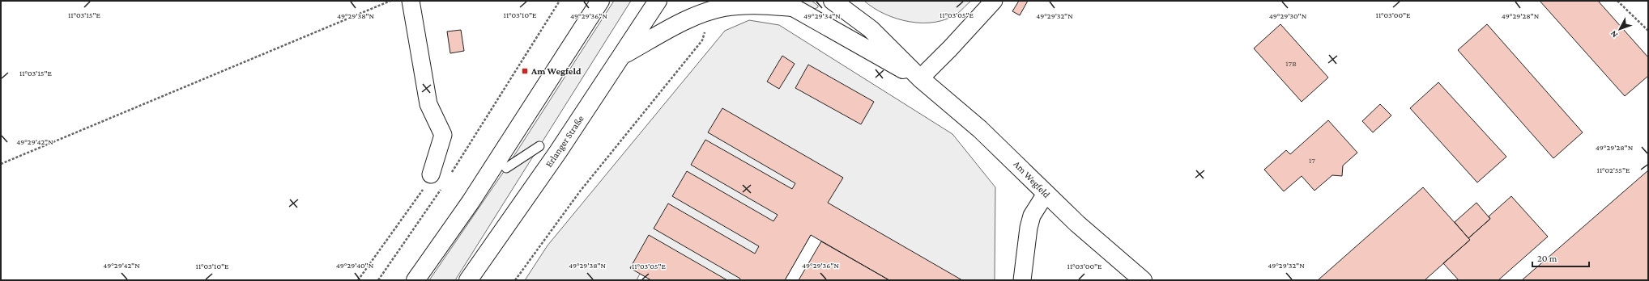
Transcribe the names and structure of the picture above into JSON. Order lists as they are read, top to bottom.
{
  "streets": {
    "main road": ["Erlanger Straße", "Am Wegfeld"]
  },
  "places": {
    "transit": ["Am Wegfeld"]
  },
  "house_numbers": ["17B", "17"],
  "scale_bar": "20 m",
  "north": "bottom left",
  "coordinates": [
    "11°03'15\"E",
    "11°03'10\"E",
    "11°03'05\"E",
    "11°03'00\"E",
    "49°29'38\"N",
    "49°29'34\"N",
    "49°29'30\"N",
    "49°29'28\"N",
    "49°29'36\"N",
    "49°29'32\"N",
    "49°29'42\"N",
    "11°02'55\"E",
    "49°29'40\"N"
  ]
}
